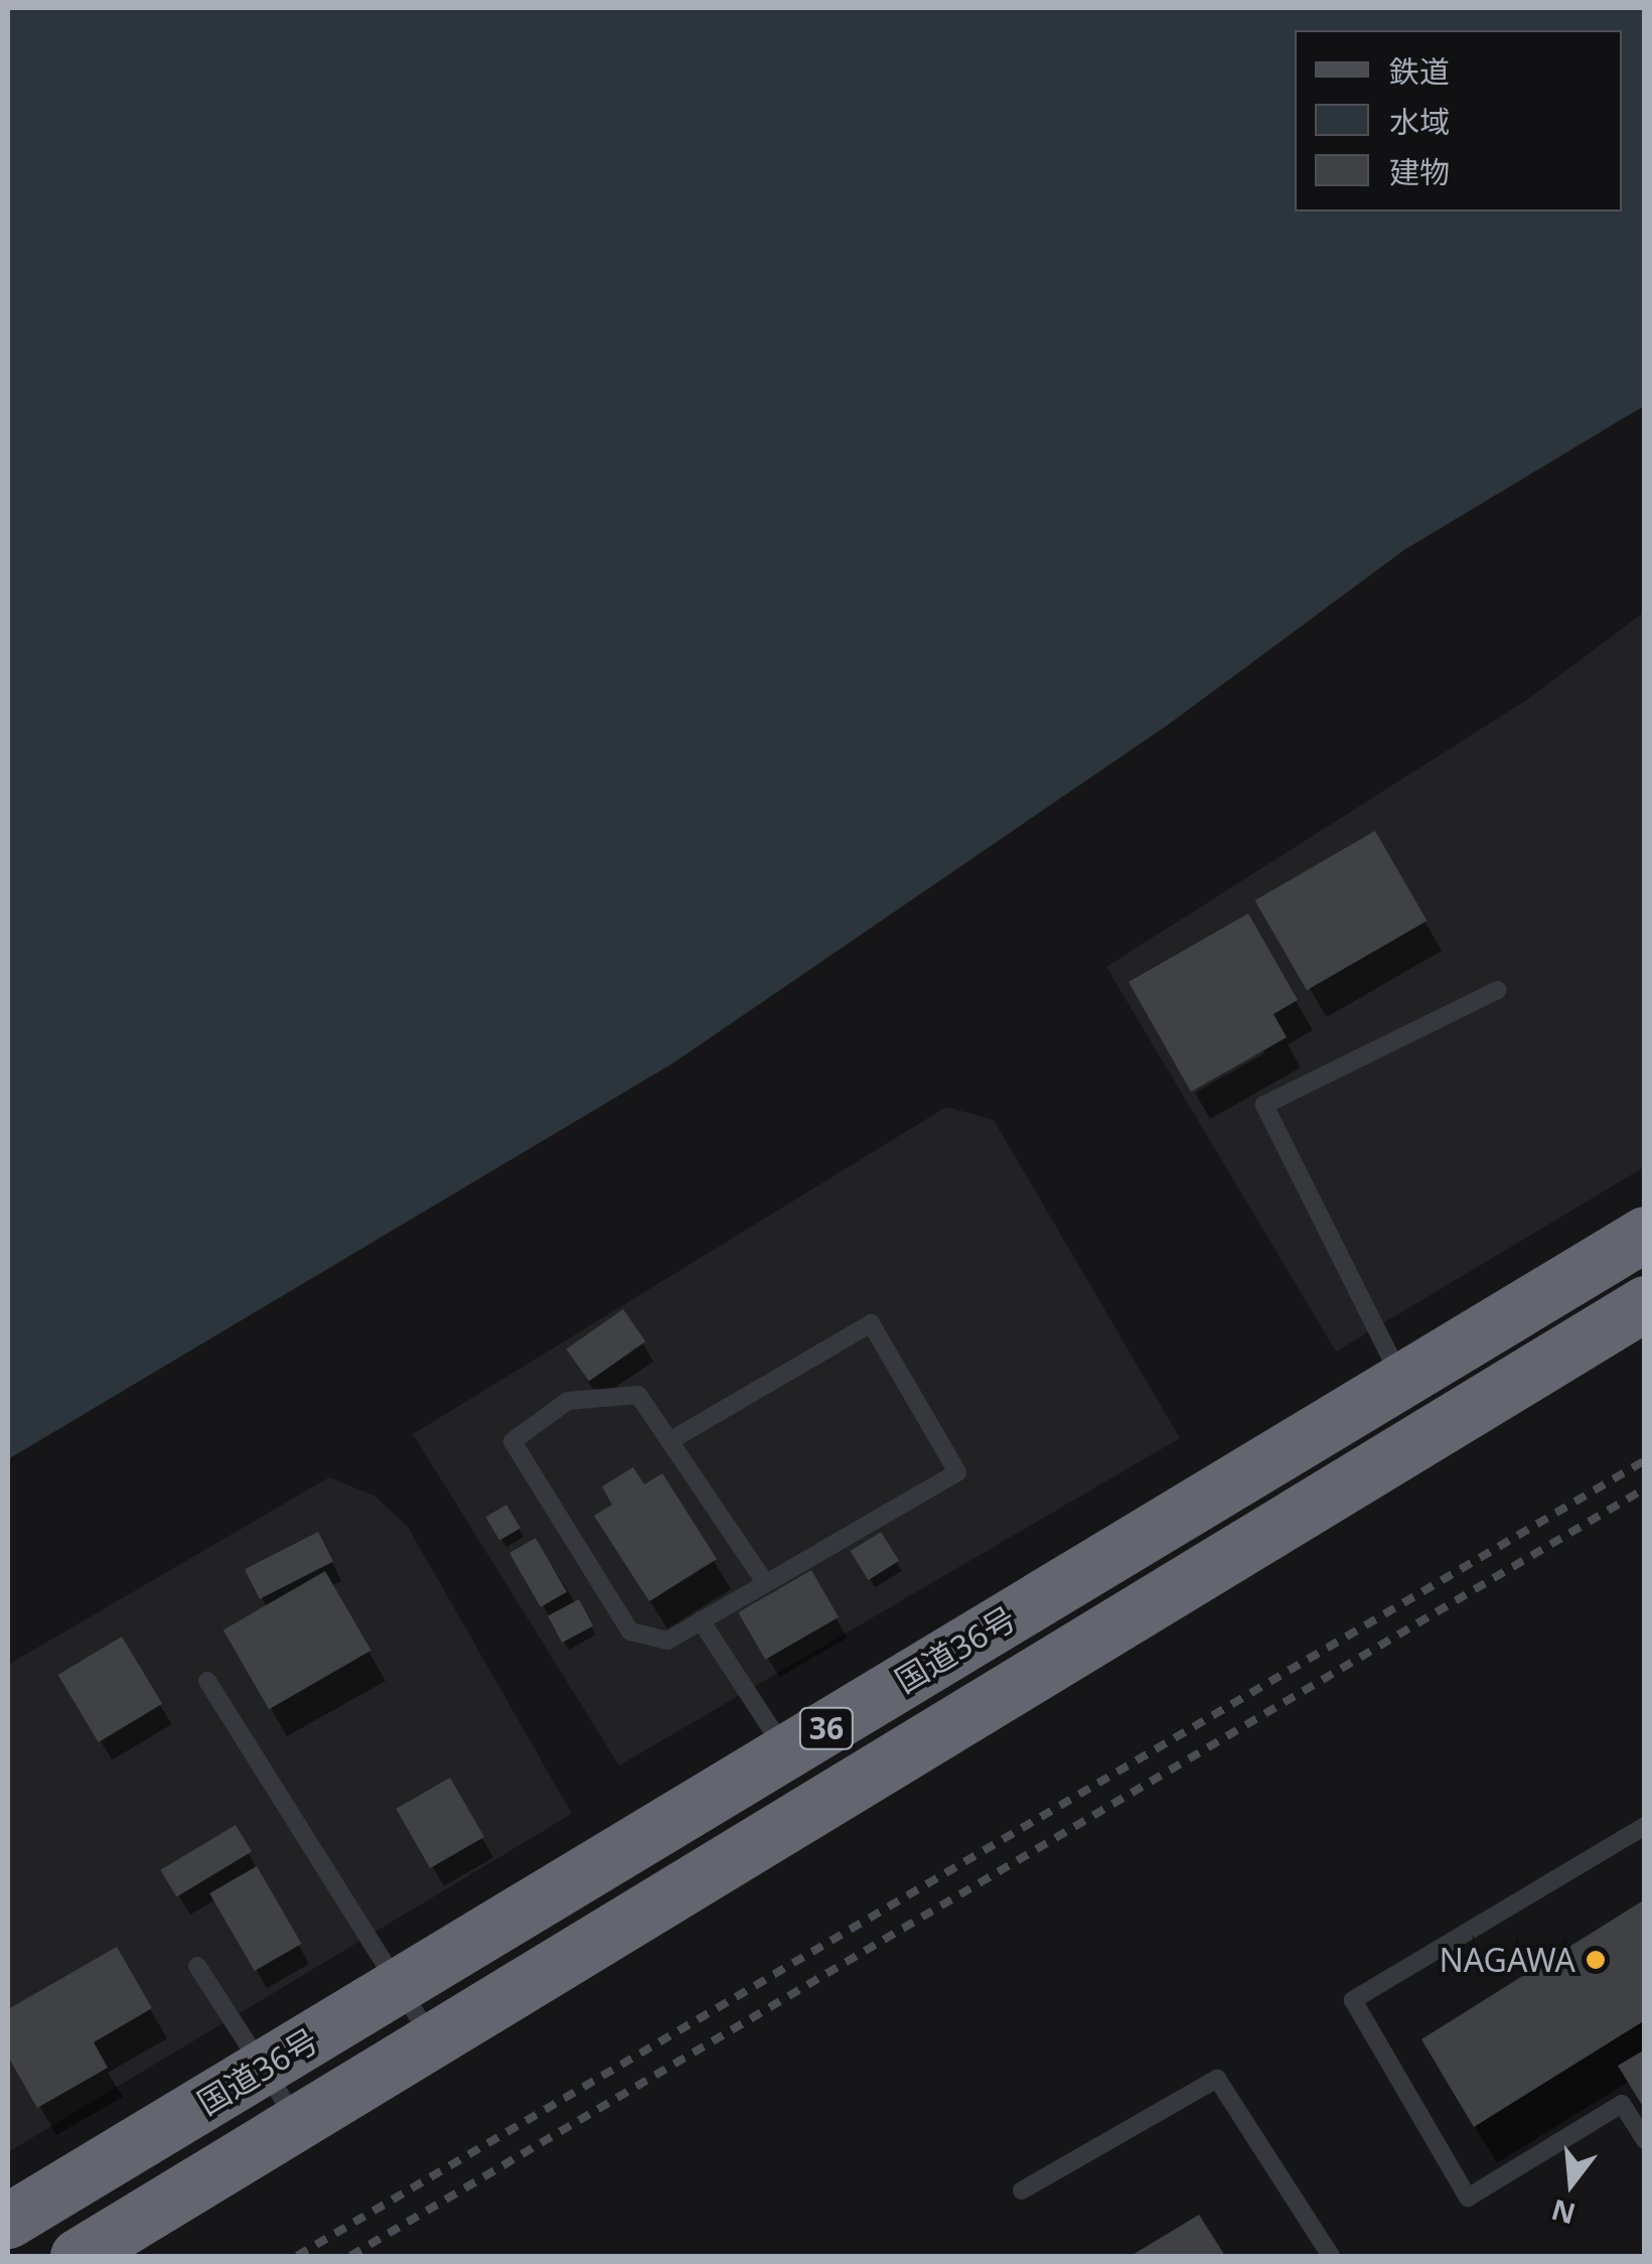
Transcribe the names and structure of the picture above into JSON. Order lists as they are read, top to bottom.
{
  "streets": {
    "highway": ["国道36号", "36"]
  },
  "places": ["NAGAWA"],
  "legend": ["鉄道", "水域", "建物"],
  "north": "bottom"
}
